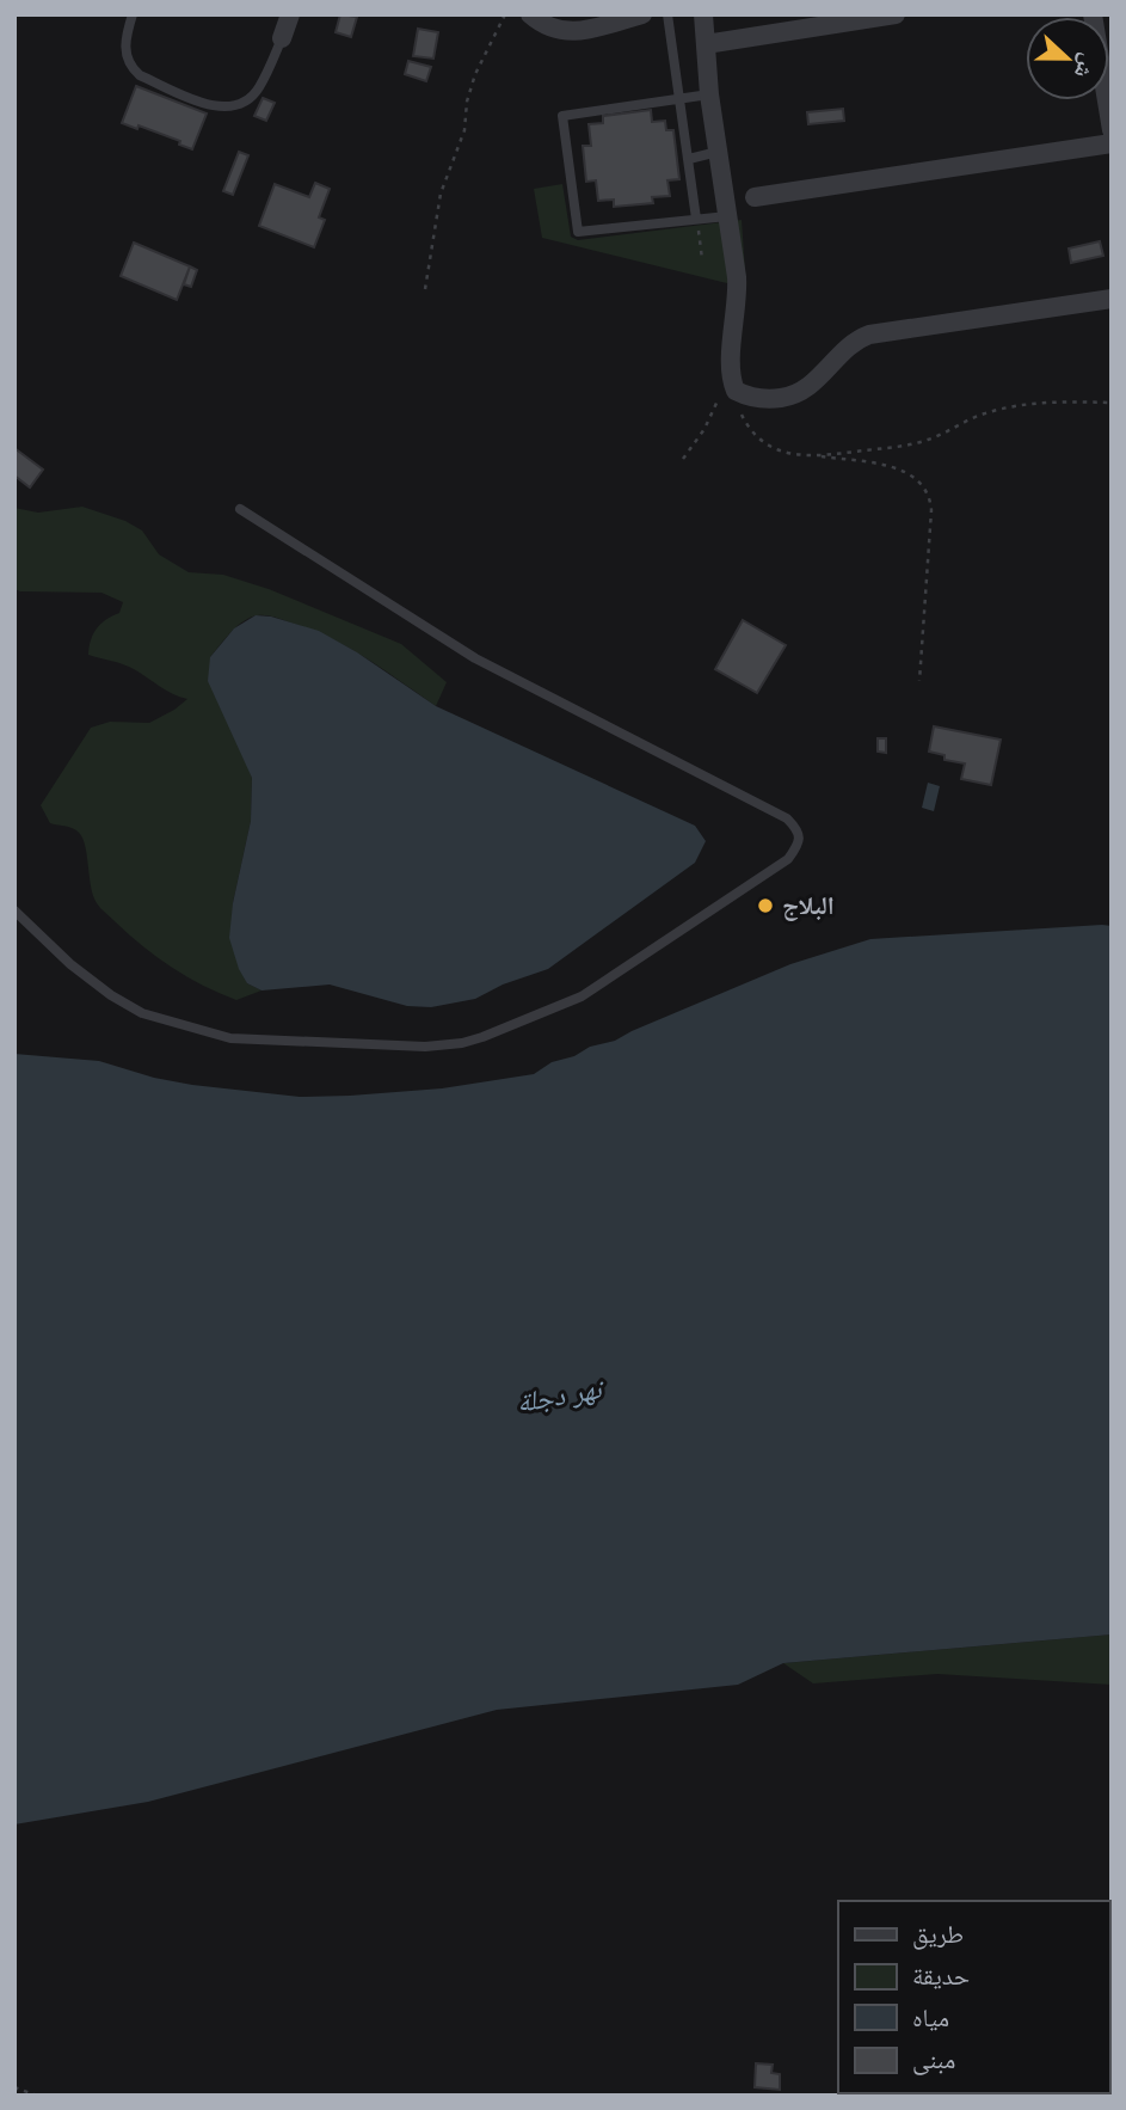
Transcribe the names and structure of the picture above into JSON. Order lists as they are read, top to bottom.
{
  "water": ["نهر دجلة"],
  "places": ["البلاج"],
  "legend": [
    "طريق",
    "حديقة",
    "مياه",
    "مبنى"
  ],
  "north": "right"
}
